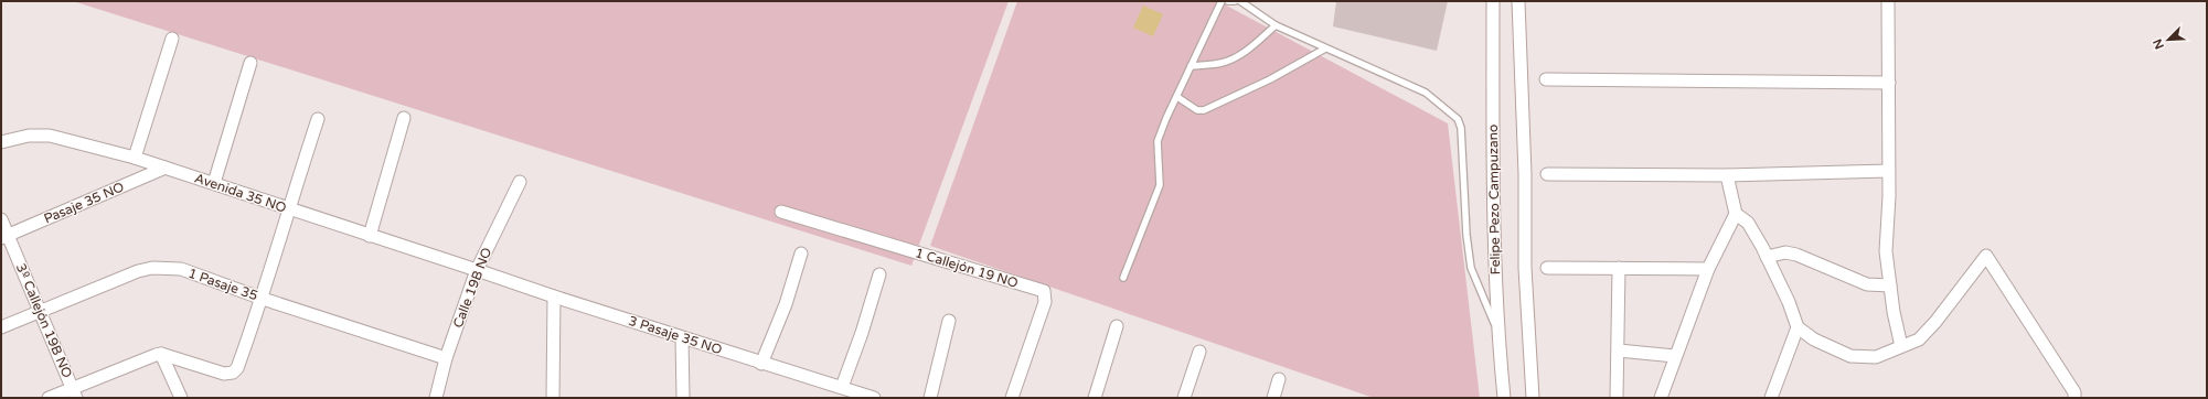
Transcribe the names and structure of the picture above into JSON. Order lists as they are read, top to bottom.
{
  "streets": {
    "street": [
      "Avenida 35 NO",
      "Felipe Pezo Campuzano",
      "Pasaje 35 NO",
      "1 Callejón 19 NO",
      "1 Pasaje 35",
      "Calle 19B NO",
      "3º Callejón 19B NO",
      "3 Pasaje 35 NO"
    ]
  },
  "crossings": [
    ["Avenida 35 NO", "Pasaje 35 NO"],
    ["Avenida 35 NO", "Calle 19B NO"],
    ["Avenida 35 NO", "3 Pasaje 35 NO"],
    ["Pasaje 35 NO", "3º Callejón 19B NO"],
    ["1 Pasaje 35", "Calle 19B NO"],
    ["1 Pasaje 35", "3º Callejón 19B NO"],
    ["Calle 19B NO", "3 Pasaje 35 NO"]
  ],
  "north": "bottom left"
}
